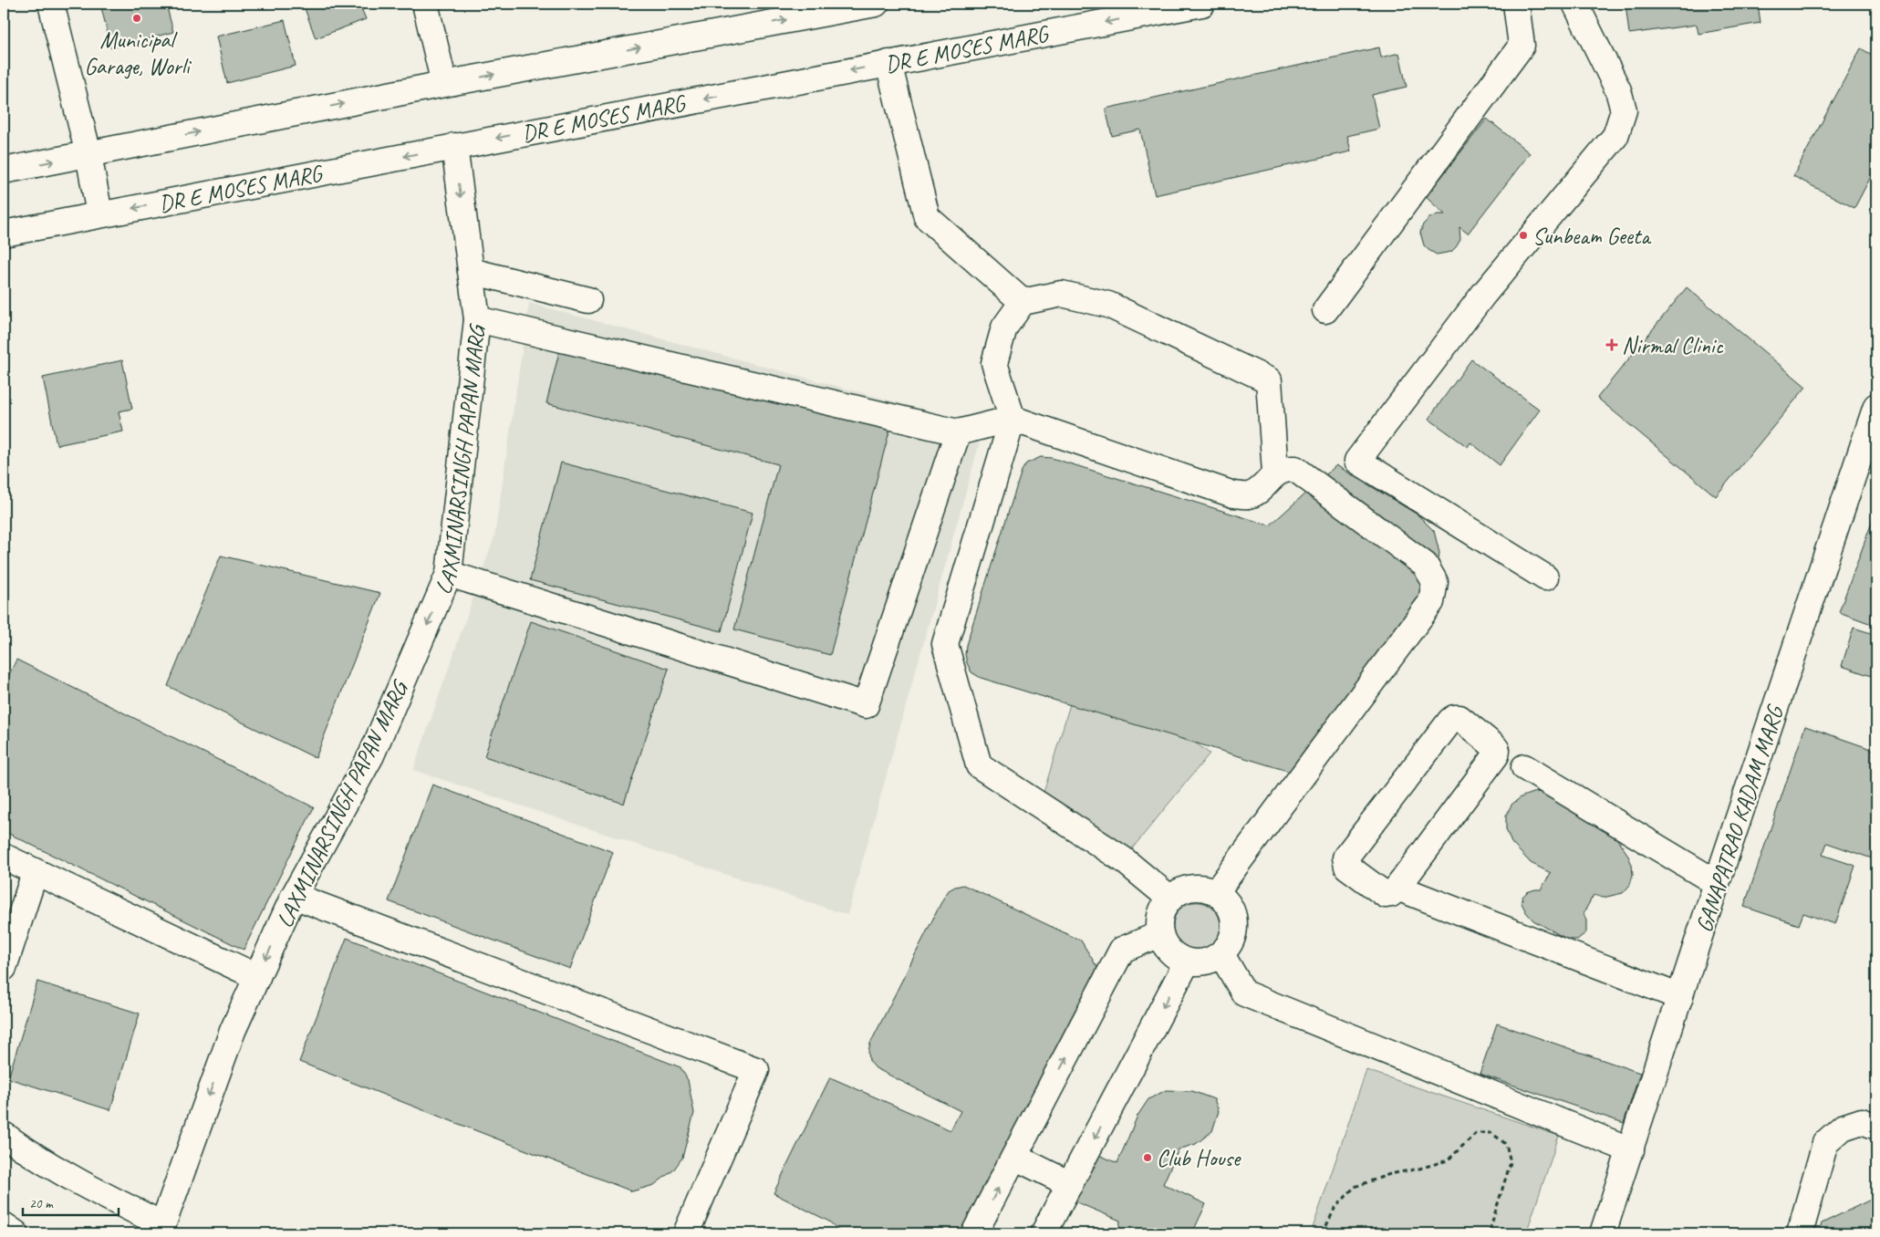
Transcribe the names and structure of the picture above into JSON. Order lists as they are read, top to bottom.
{
  "streets": {
    "main road": ["DR E MOSES MARG", "LAXMINARSINGH PAPAN MARG", "GANAPATRAO KADAM MARG"]
  },
  "crossings": [
    ["DR E MOSES MARG", "LAXMINARSINGH PAPAN MARG"]
  ],
  "one_way": ["LAXMINARSINGH PAPAN MARG"],
  "places": {
    "other": ["Municipal Garage, Worli", "Sunbeam Geeta", "Club House"],
    "health": ["Nirmal Clinic"]
  },
  "scale_bar": "20 m"
}
